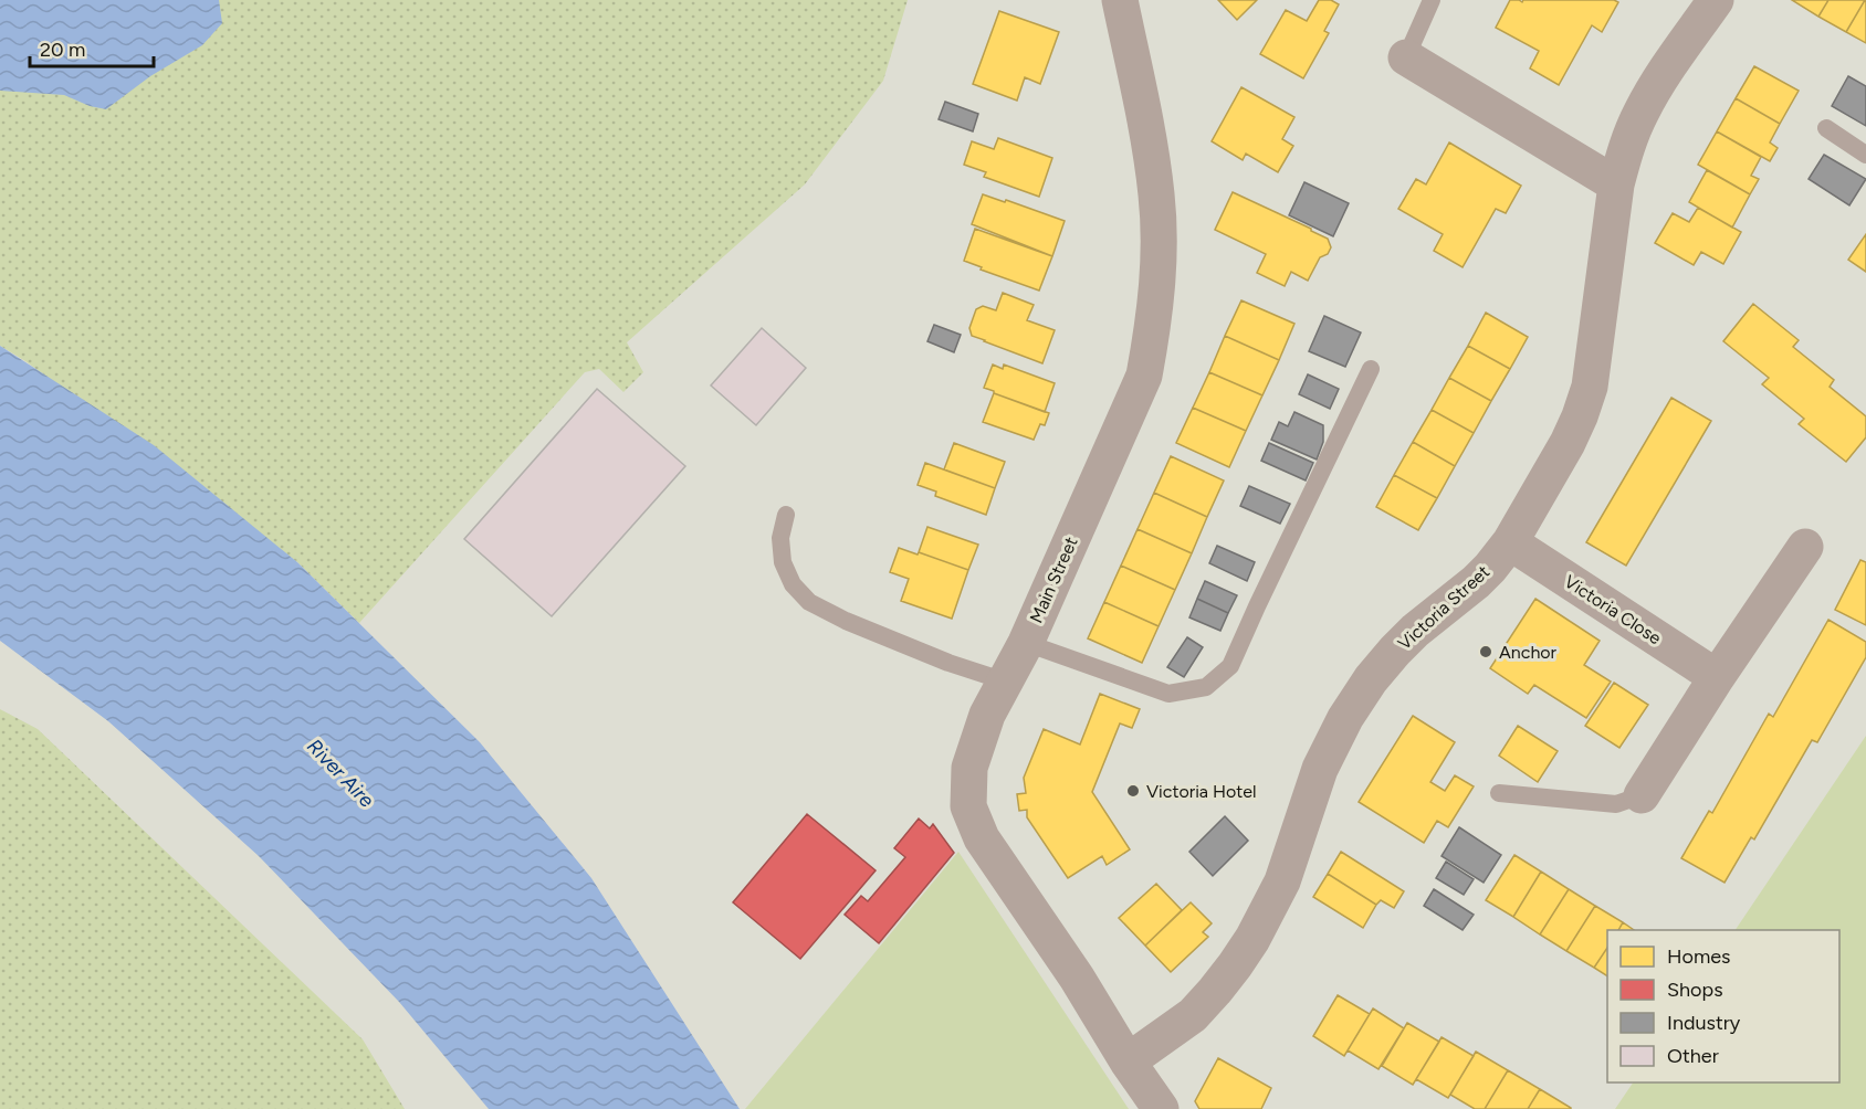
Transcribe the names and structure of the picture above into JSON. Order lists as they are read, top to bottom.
{
  "streets": {
    "street": ["Main Street", "Victoria Street", "Victoria Close"]
  },
  "crossings": [
    ["Main Street", "Victoria Street"],
    ["Victoria Street", "Victoria Close"]
  ],
  "water": ["River Aire"],
  "places": ["Anchor", "Victoria Hotel"],
  "legend": [
    "Homes",
    "Shops",
    "Industry",
    "Other"
  ],
  "scale_bar": "20 m"
}
